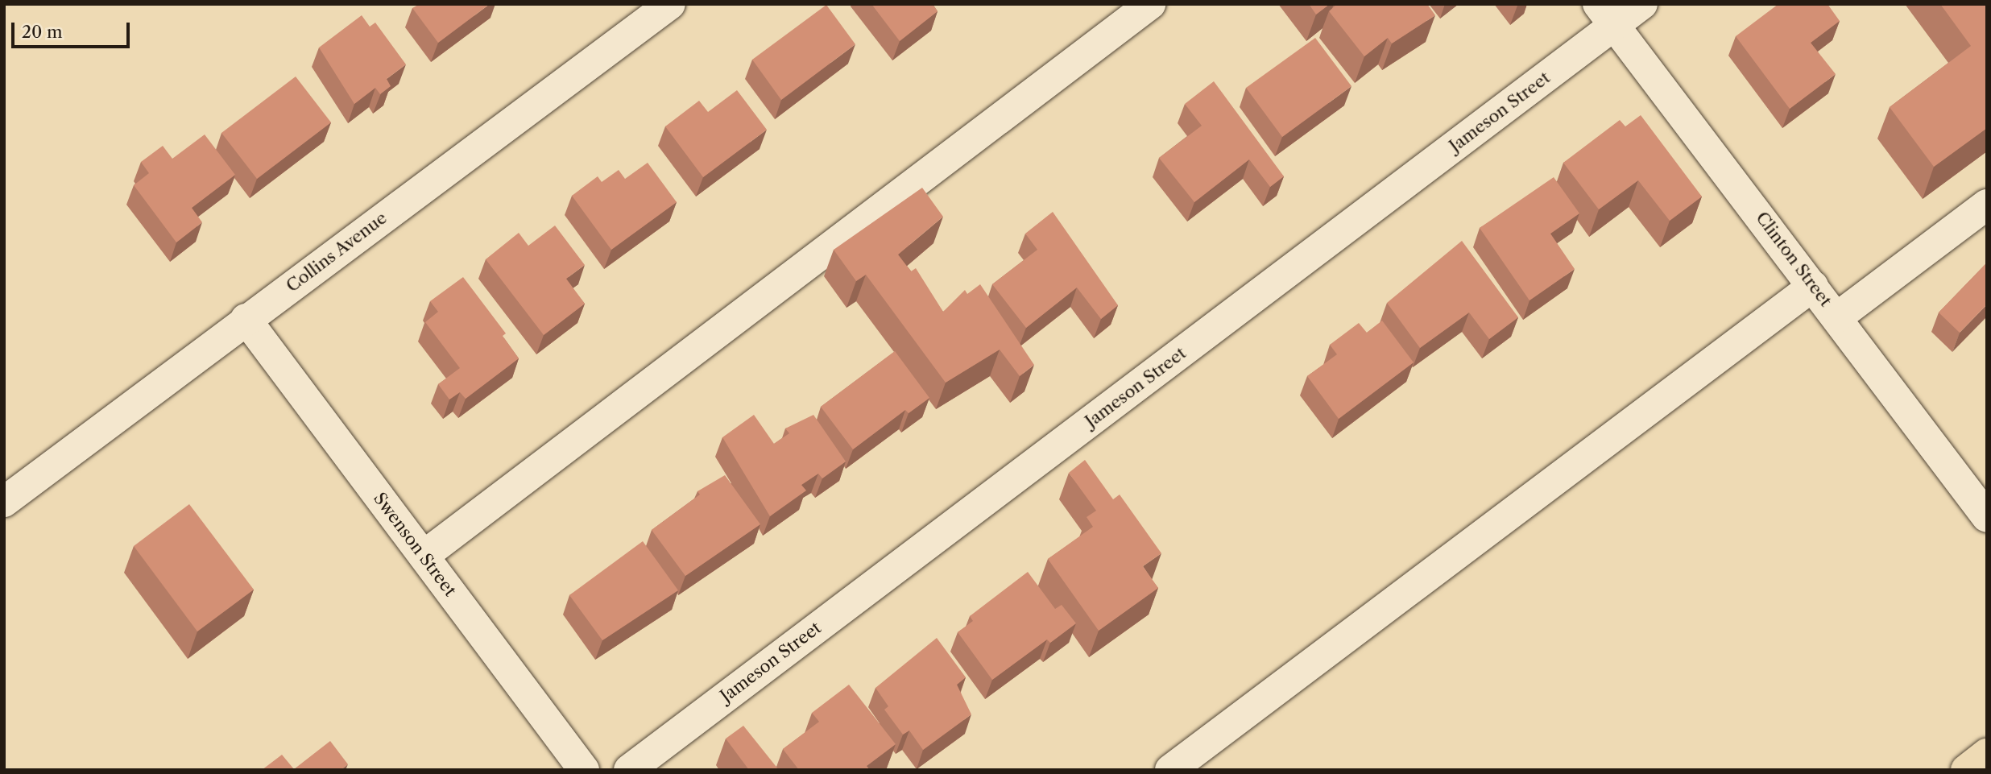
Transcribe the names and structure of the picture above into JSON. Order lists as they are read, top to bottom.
{
  "streets": {
    "street": [
      "Jameson Street",
      "Collins Avenue",
      "Clinton Street",
      "Swenson Street"
    ]
  },
  "crossings": [
    ["Jameson Street", "Clinton Street"],
    ["Collins Avenue", "Swenson Street"]
  ],
  "scale_bar": "20 m"
}
